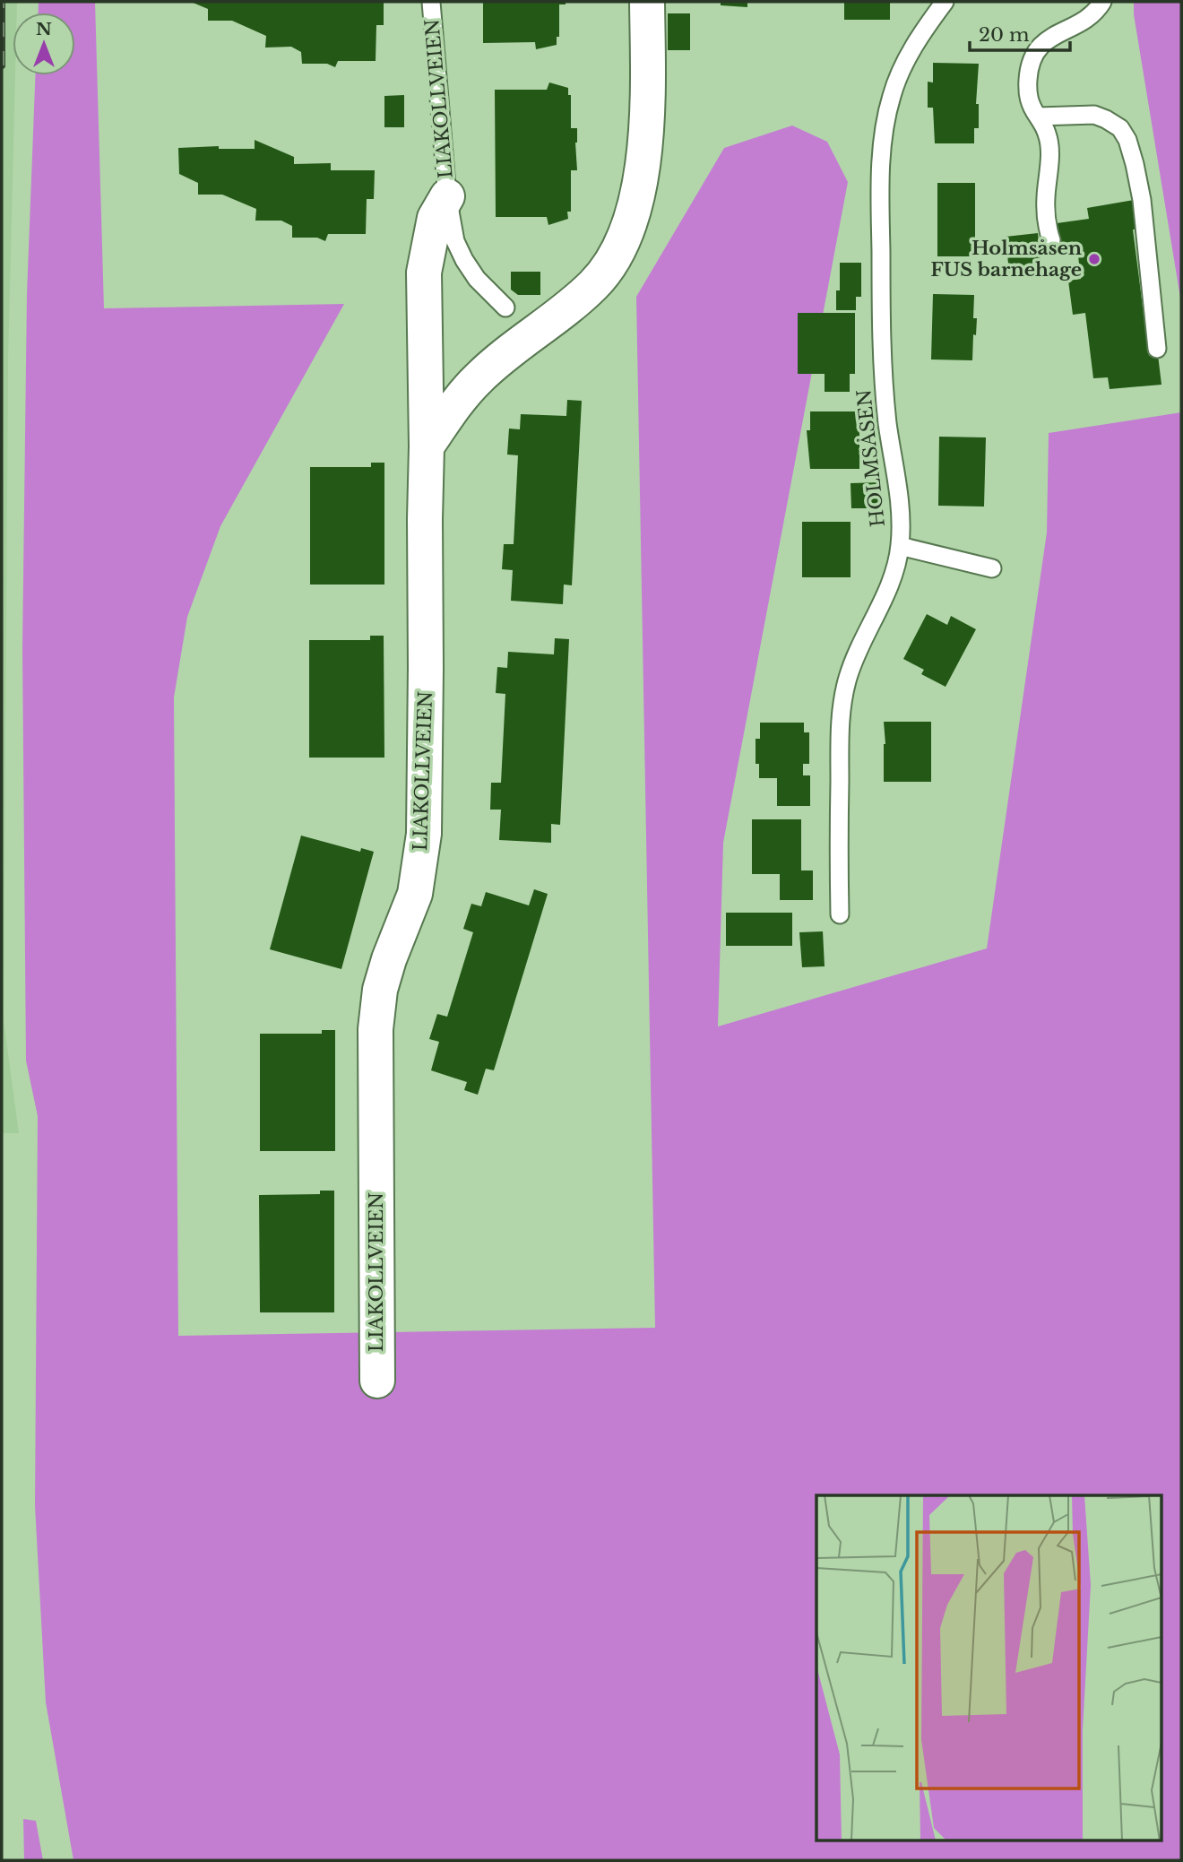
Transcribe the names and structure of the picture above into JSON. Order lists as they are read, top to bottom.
{
  "streets": {
    "street": ["LIAKOLLVEIEN"],
    "lane": ["HOLMSÅSEN"]
  },
  "places": ["Holmsåsen FUS barnehage"],
  "scale_bar": "20 m",
  "north": "top"
}
